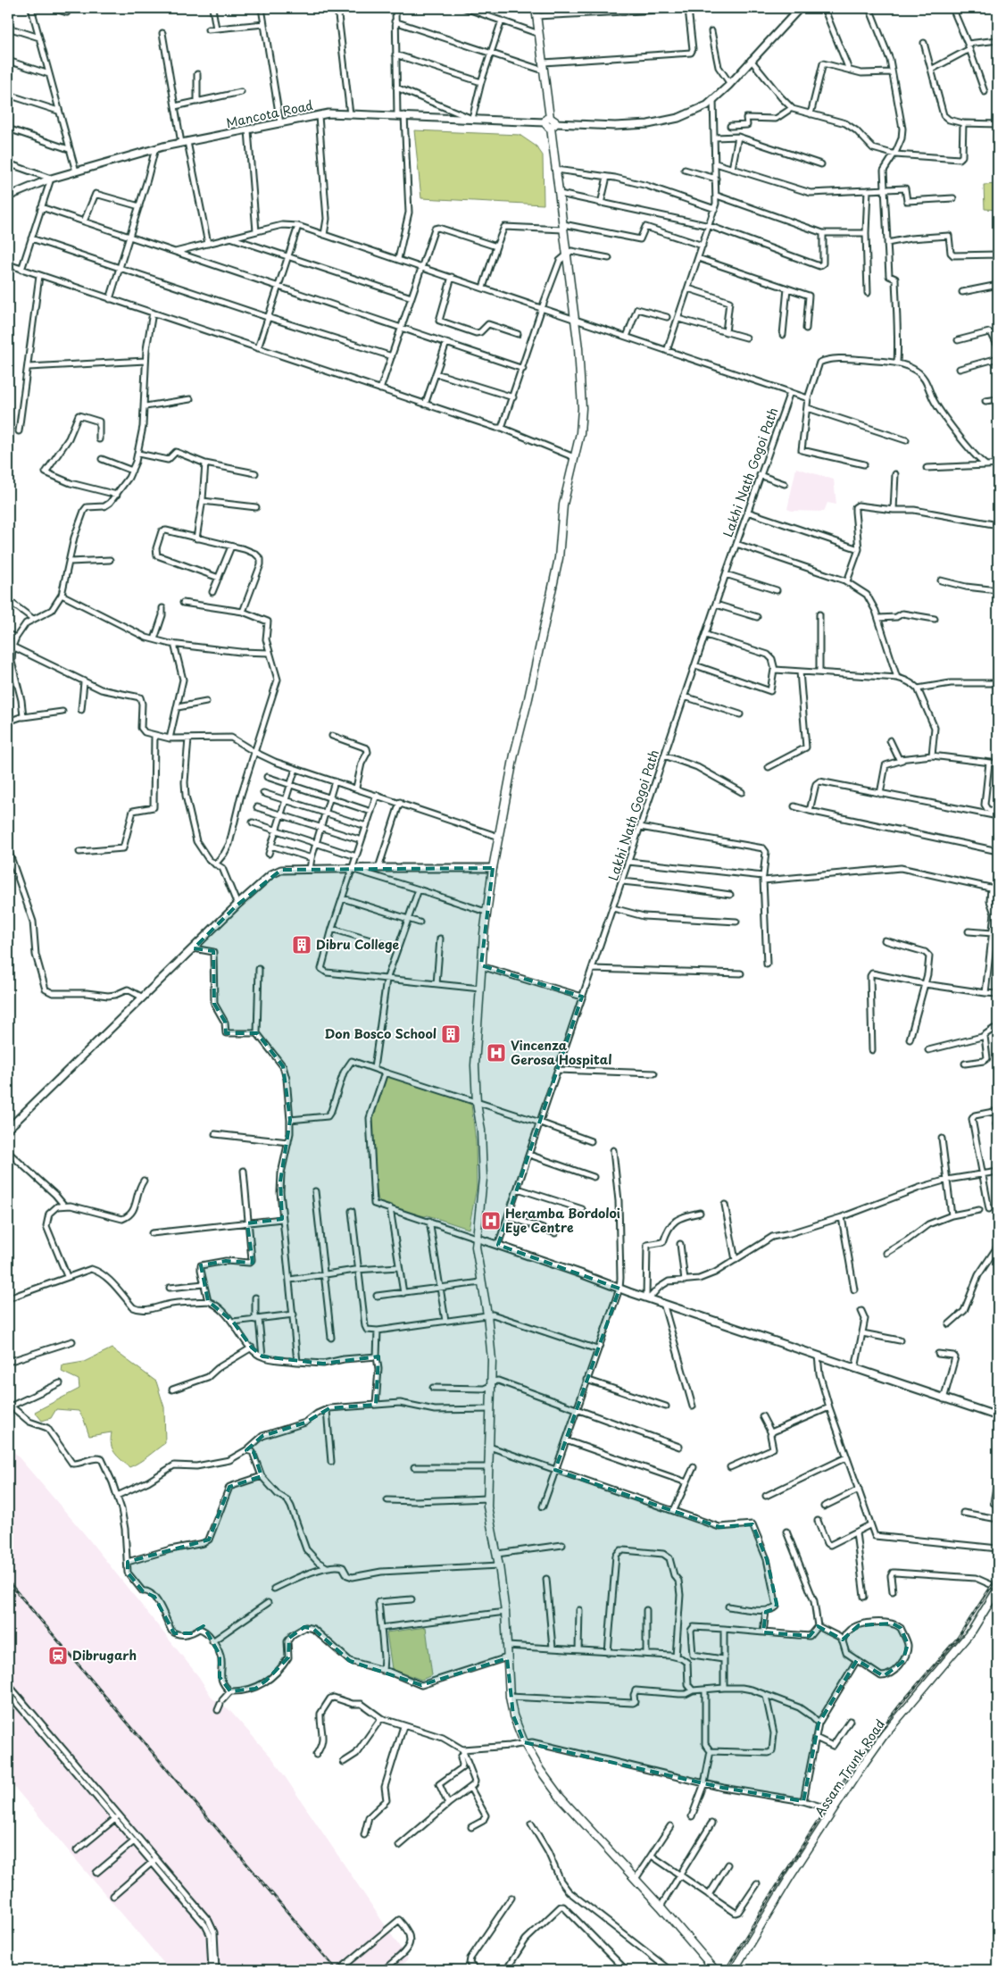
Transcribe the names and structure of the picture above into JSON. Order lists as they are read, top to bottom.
{
  "streets": {
    "main road": ["Assam Trunk Road"],
    "street": ["Mancota Road", "Lakhi Nath Gogoi Path"]
  },
  "places": {
    "building": ["Dibru College", "Don Bosco School"],
    "hospital": ["Vincenza Gerosa Hospital", "Heramba Bordoloi Eye Centre"],
    "station": ["Dibrugarh"]
  }
}
